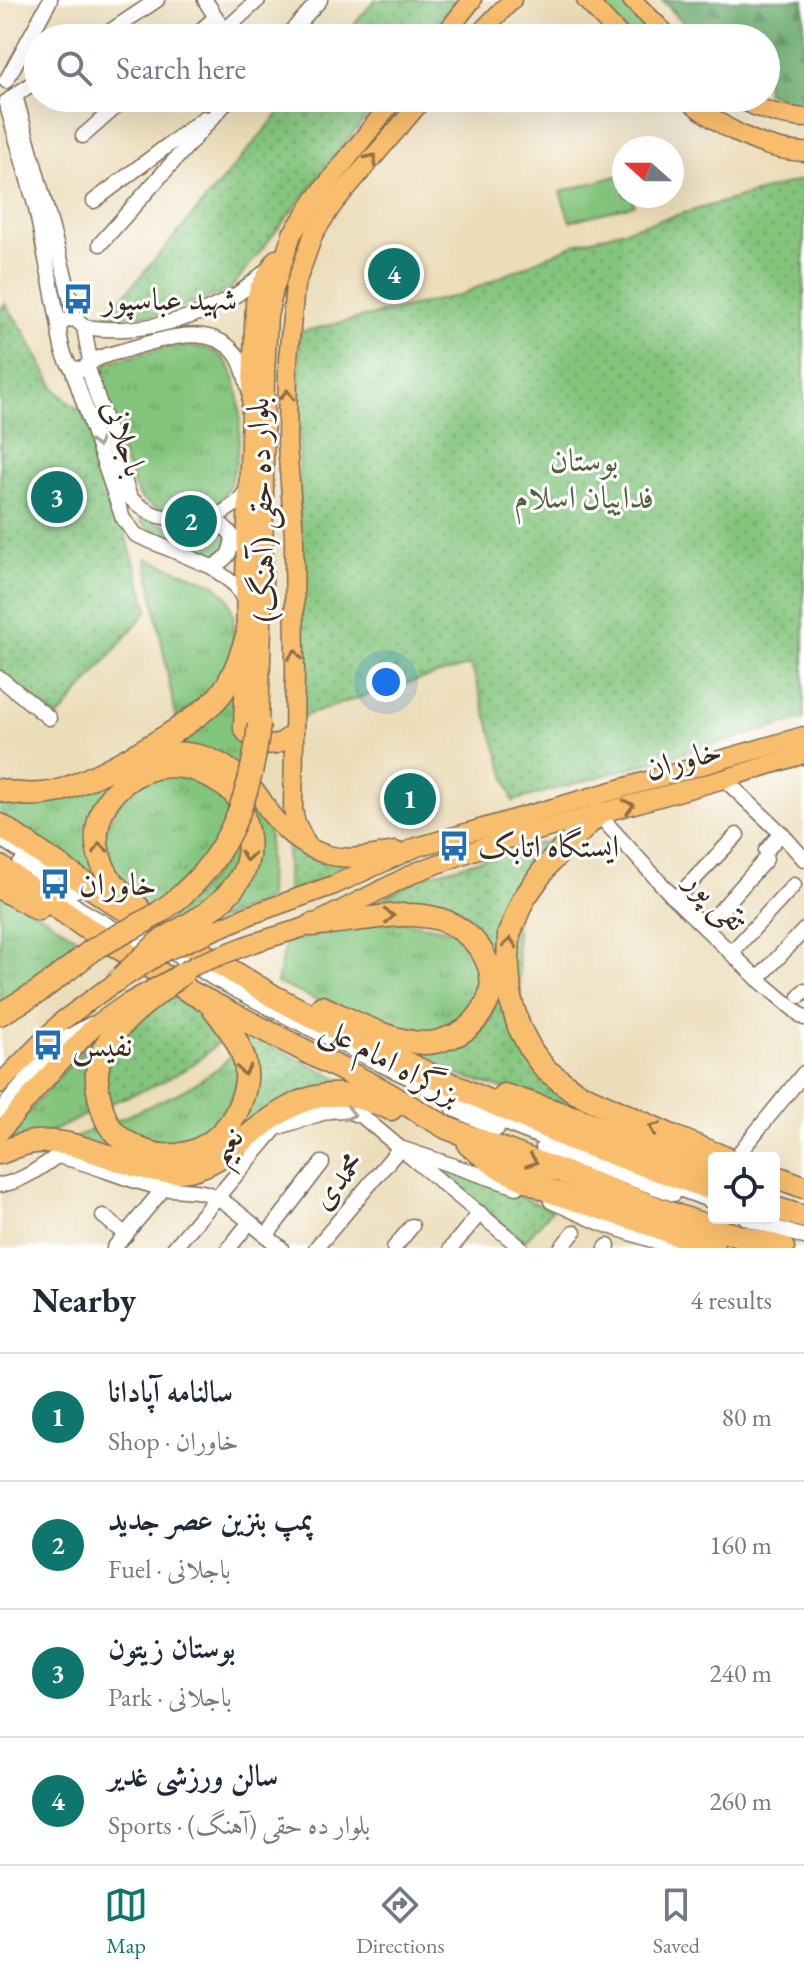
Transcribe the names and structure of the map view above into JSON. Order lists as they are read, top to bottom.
{
  "streets": {
    "highway": ["بزرگراه امام علی"],
    "main road": ["بلوار ده حقی (آهنگ)", "خاوران"],
    "street": [
      "باجلانی",
      "تقی پور",
      "نعیم",
      "محمدی"
    ]
  },
  "crossings": [
    ["خاوران", "تقی پور"],
    ["نعیم", "محمدی"]
  ],
  "one_way": ["نعیم"],
  "parks": ["بوستان فداییان اسلام"],
  "places": {
    "bus stop": [
      "شهید عباسپور",
      "ایستگاه اتابک",
      "خاوران",
      "نفیس"
    ]
  },
  "north": "left",
  "page": {
    "search": "Search here",
    "pins": [
      "4",
      "3",
      "2",
      "1"
    ],
    "heading": ["Nearby", "4 results"],
    "list": [
      {
        "mark": "1",
        "name": "سالنامه آپادانا",
        "note": "Shop · خاوران",
        "value": "80 m"
      },
      {
        "mark": "2",
        "name": "پمپ بنزین عصر جدید",
        "note": "Fuel · باجلانی",
        "value": "160 m"
      },
      {
        "mark": "3",
        "name": "بوستان زیتون",
        "note": "Park · باجلانی",
        "value": "240 m"
      },
      {
        "mark": "4",
        "name": "سالن ورزشی غدیر",
        "note": "Sports · بلوار ده حقی (آهنگ)",
        "value": "260 m"
      }
    ],
    "nav": ["Map", "Directions", "Saved"]
  }
}
